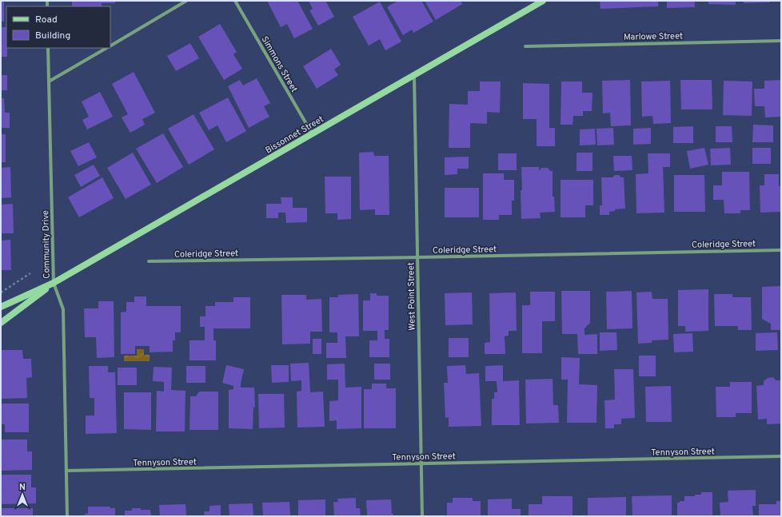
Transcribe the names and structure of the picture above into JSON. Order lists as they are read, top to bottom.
{
  "streets": {
    "main road": ["Bissonnet Street"],
    "street": [
      "Marlowe Street",
      "Simmons Street",
      "Coleridge Street",
      "Community Drive",
      "West Point Street",
      "Tennyson Street"
    ]
  },
  "crossings": [
    ["Simmons Street", "Bissonnet Street"],
    ["Bissonnet Street", "Community Drive"],
    ["Bissonnet Street", "West Point Street"],
    ["Coleridge Street", "West Point Street"],
    ["Community Drive", "Tennyson Street"],
    ["West Point Street", "Tennyson Street"]
  ],
  "legend": ["Road", "Building"],
  "north": "top"
}
